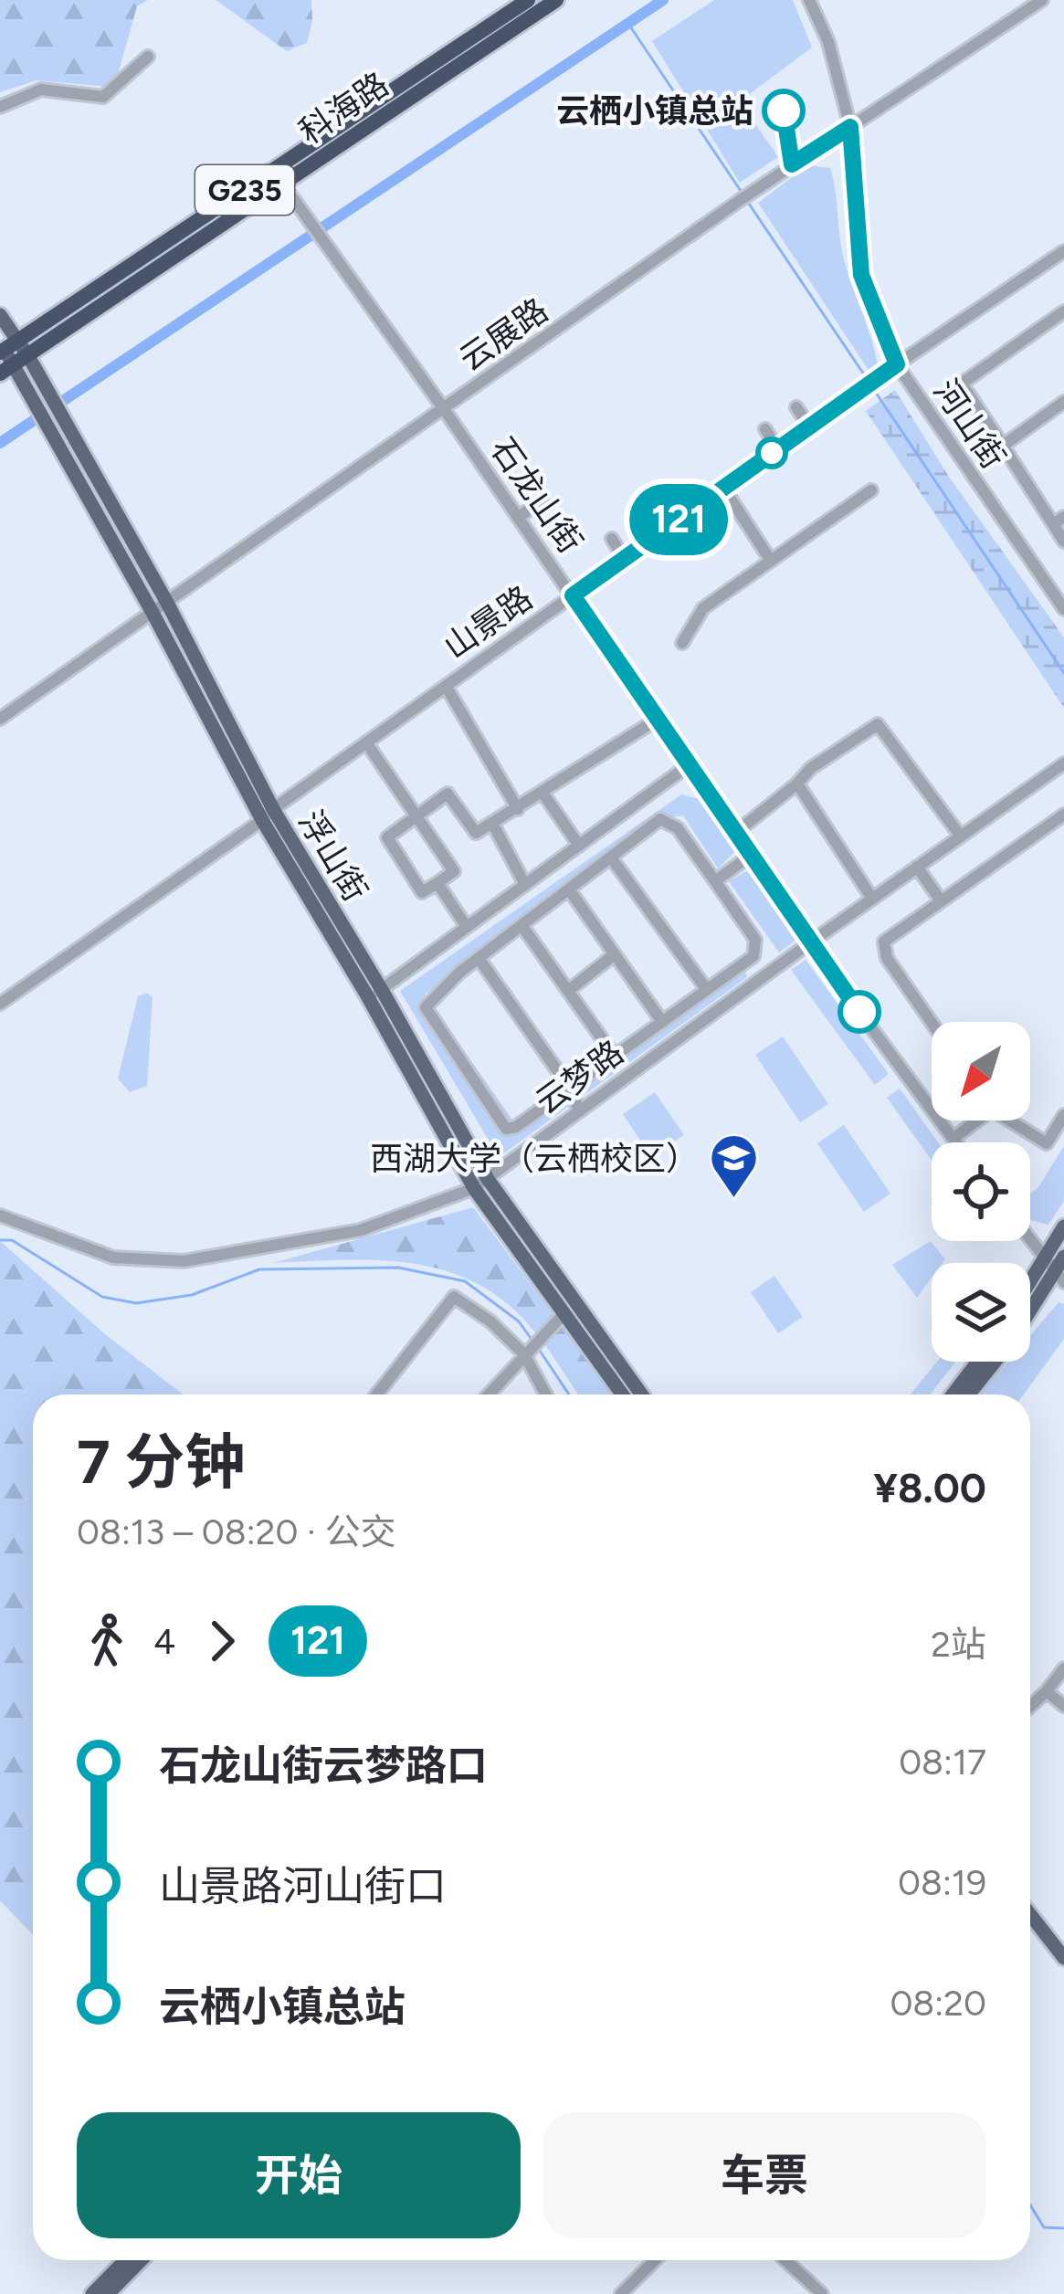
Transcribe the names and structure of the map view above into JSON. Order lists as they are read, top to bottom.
{
  "streets": {
    "highway": ["科海路", "G235"],
    "main road": ["浮山街"],
    "street": [
      "云展路",
      "河山街",
      "石龙山街",
      "山景路",
      "云梦路"
    ]
  },
  "crossings": [
    ["科海路", "石龙山街"],
    ["科海路", "浮山街"],
    ["云展路", "河山街"],
    ["云展路", "石龙山街"],
    ["云展路", "浮山街"],
    ["河山街", "山景路"],
    ["石龙山街", "山景路"],
    ["石龙山街", "云梦路"],
    ["山景路", "浮山街"],
    ["浮山街", "云梦路"]
  ],
  "places": {
    "other": ["云栖小镇总站"],
    "school or university": ["西湖大学（云栖校区）"]
  },
  "lines": ["bus line 121"],
  "north": "bottom left",
  "page": {
    "on_map": "121",
    "heading": ["7 分钟", "08:13 – 08:20 · 公交", "¥8.00"],
    "legs": ["4", "121", "2站"],
    "list": [
      {
        "name": "石龙山街云梦路口",
        "value": "08:17"
      },
      {
        "name": "山景路河山街口",
        "value": "08:19"
      },
      {
        "name": "云栖小镇总站",
        "value": "08:20"
      }
    ],
    "buttons": ["开始", "车票"]
  }
}
